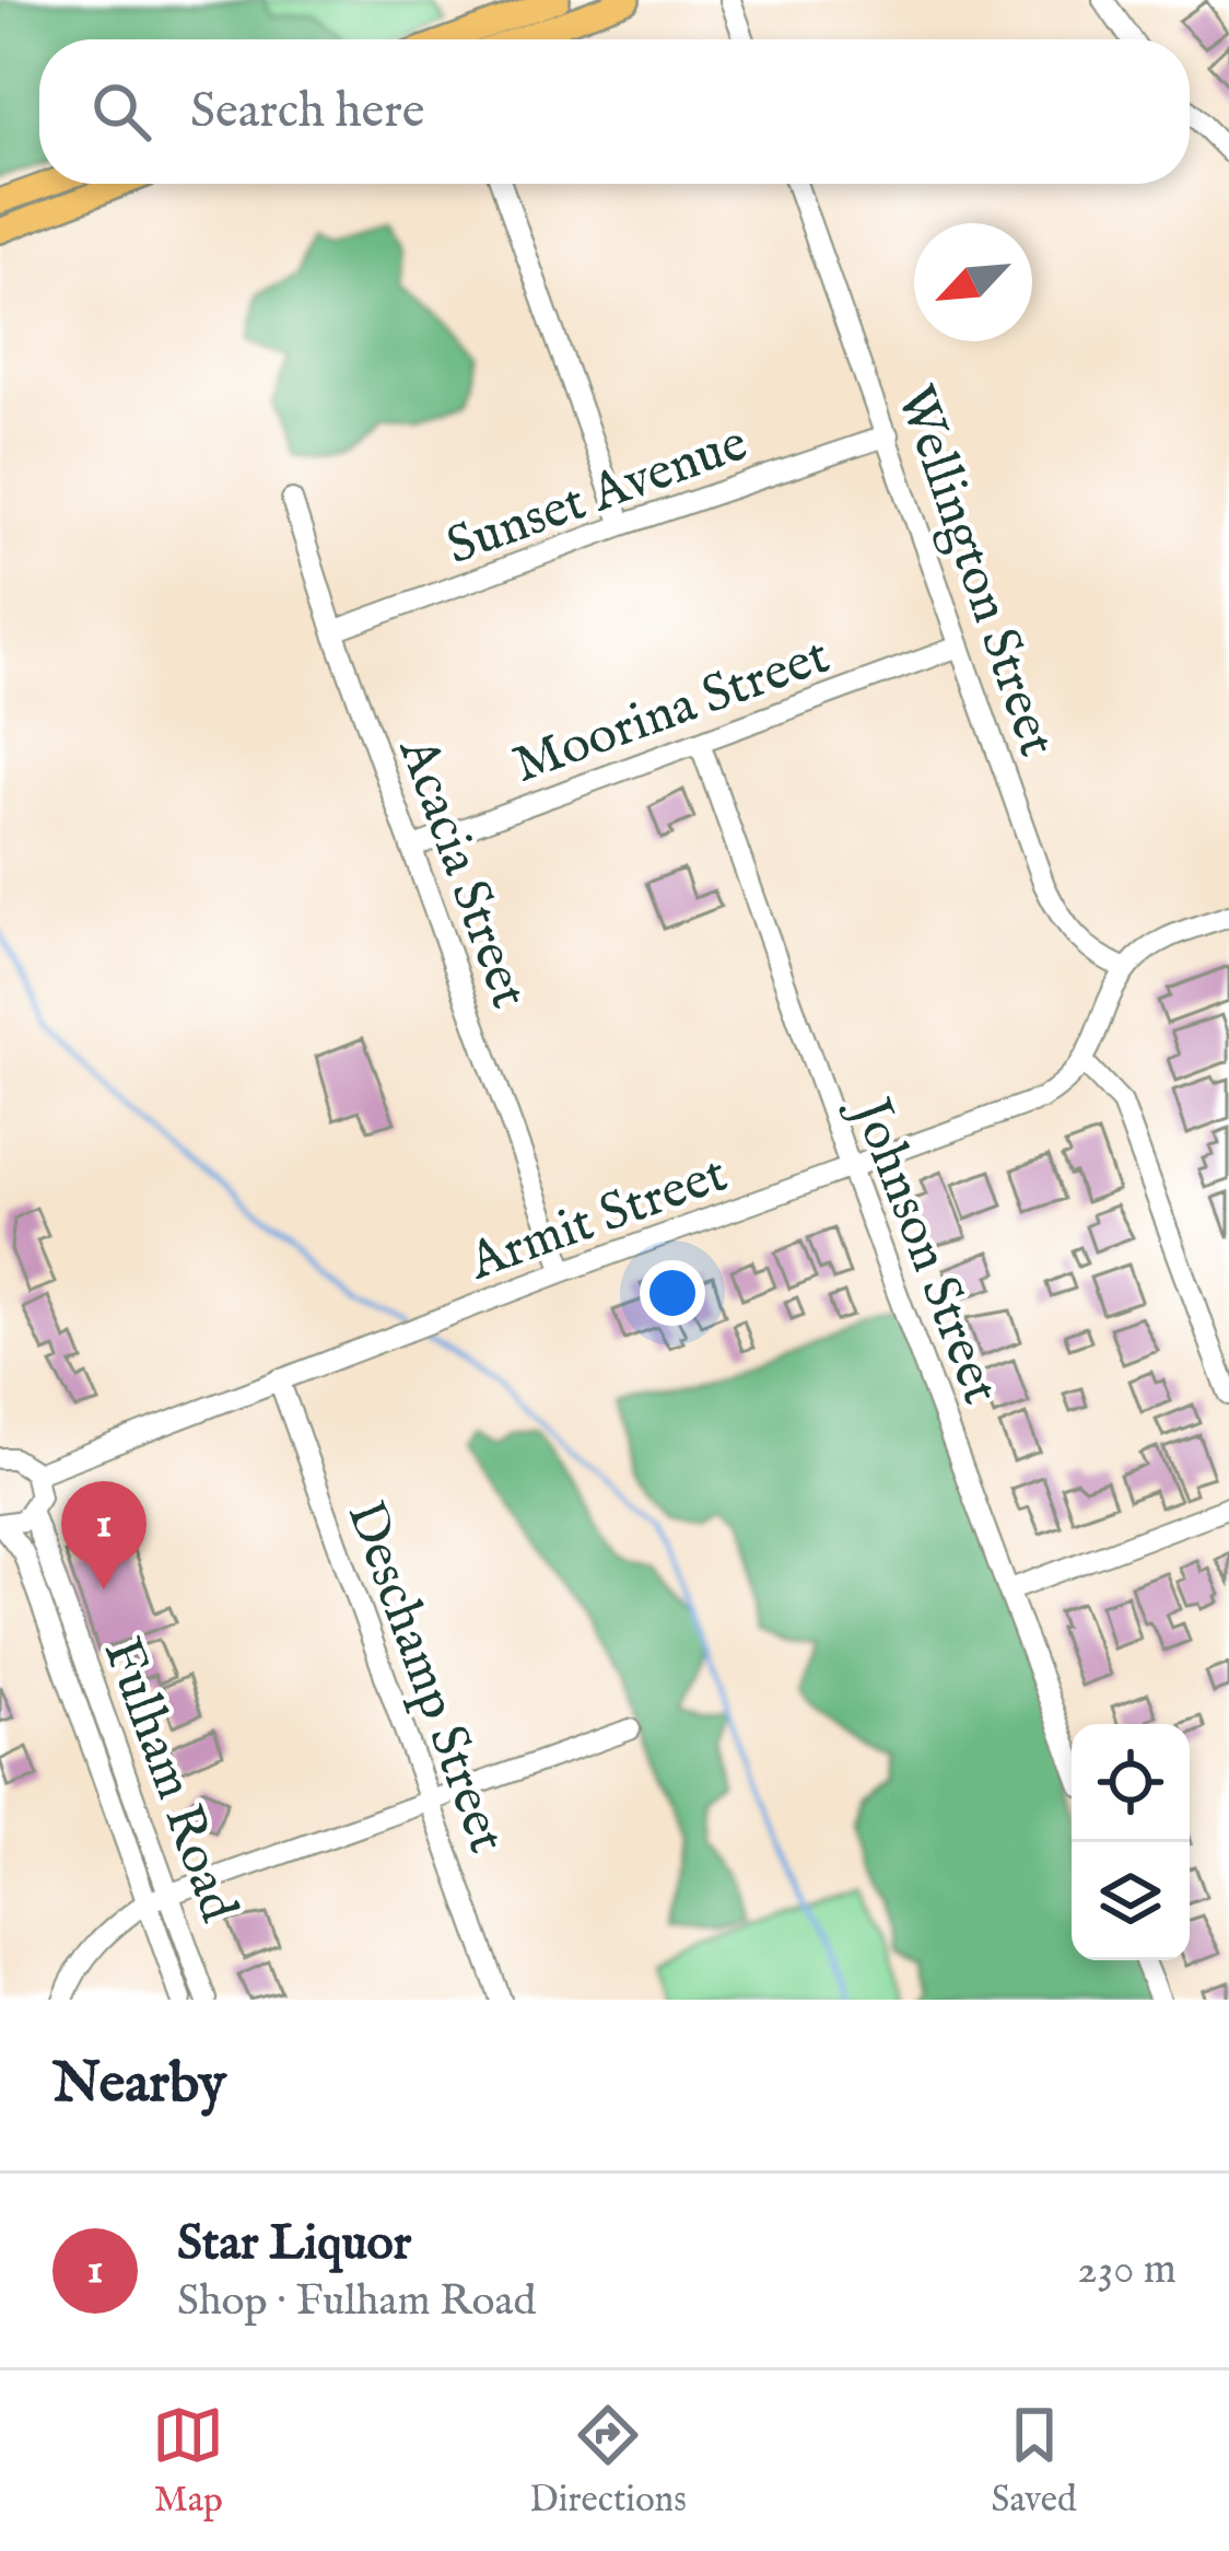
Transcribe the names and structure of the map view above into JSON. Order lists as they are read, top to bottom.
{
  "streets": {
    "street": [
      "Sunset Avenue",
      "Wellington Street",
      "Moorina Street",
      "Acacia Street",
      "Armit Street",
      "Johnson Street",
      "Deschamp Street",
      "Fulham Road"
    ]
  },
  "crossings": [
    ["Sunset Avenue", "Wellington Street"],
    ["Sunset Avenue", "Acacia Street"],
    ["Wellington Street", "Moorina Street"],
    ["Wellington Street", "Armit Street"],
    ["Moorina Street", "Acacia Street"],
    ["Moorina Street", "Johnson Street"],
    ["Acacia Street", "Armit Street"],
    ["Armit Street", "Johnson Street"],
    ["Armit Street", "Deschamp Street"]
  ],
  "north": "bottom left",
  "page": {
    "search": "Search here",
    "pins": "1",
    "heading": "Nearby",
    "list": [
      {
        "mark": "1",
        "name": "Star Liquor",
        "note": "Shop · Fulham Road",
        "value": "230 m"
      }
    ],
    "nav": ["Map", "Directions", "Saved"]
  }
}
